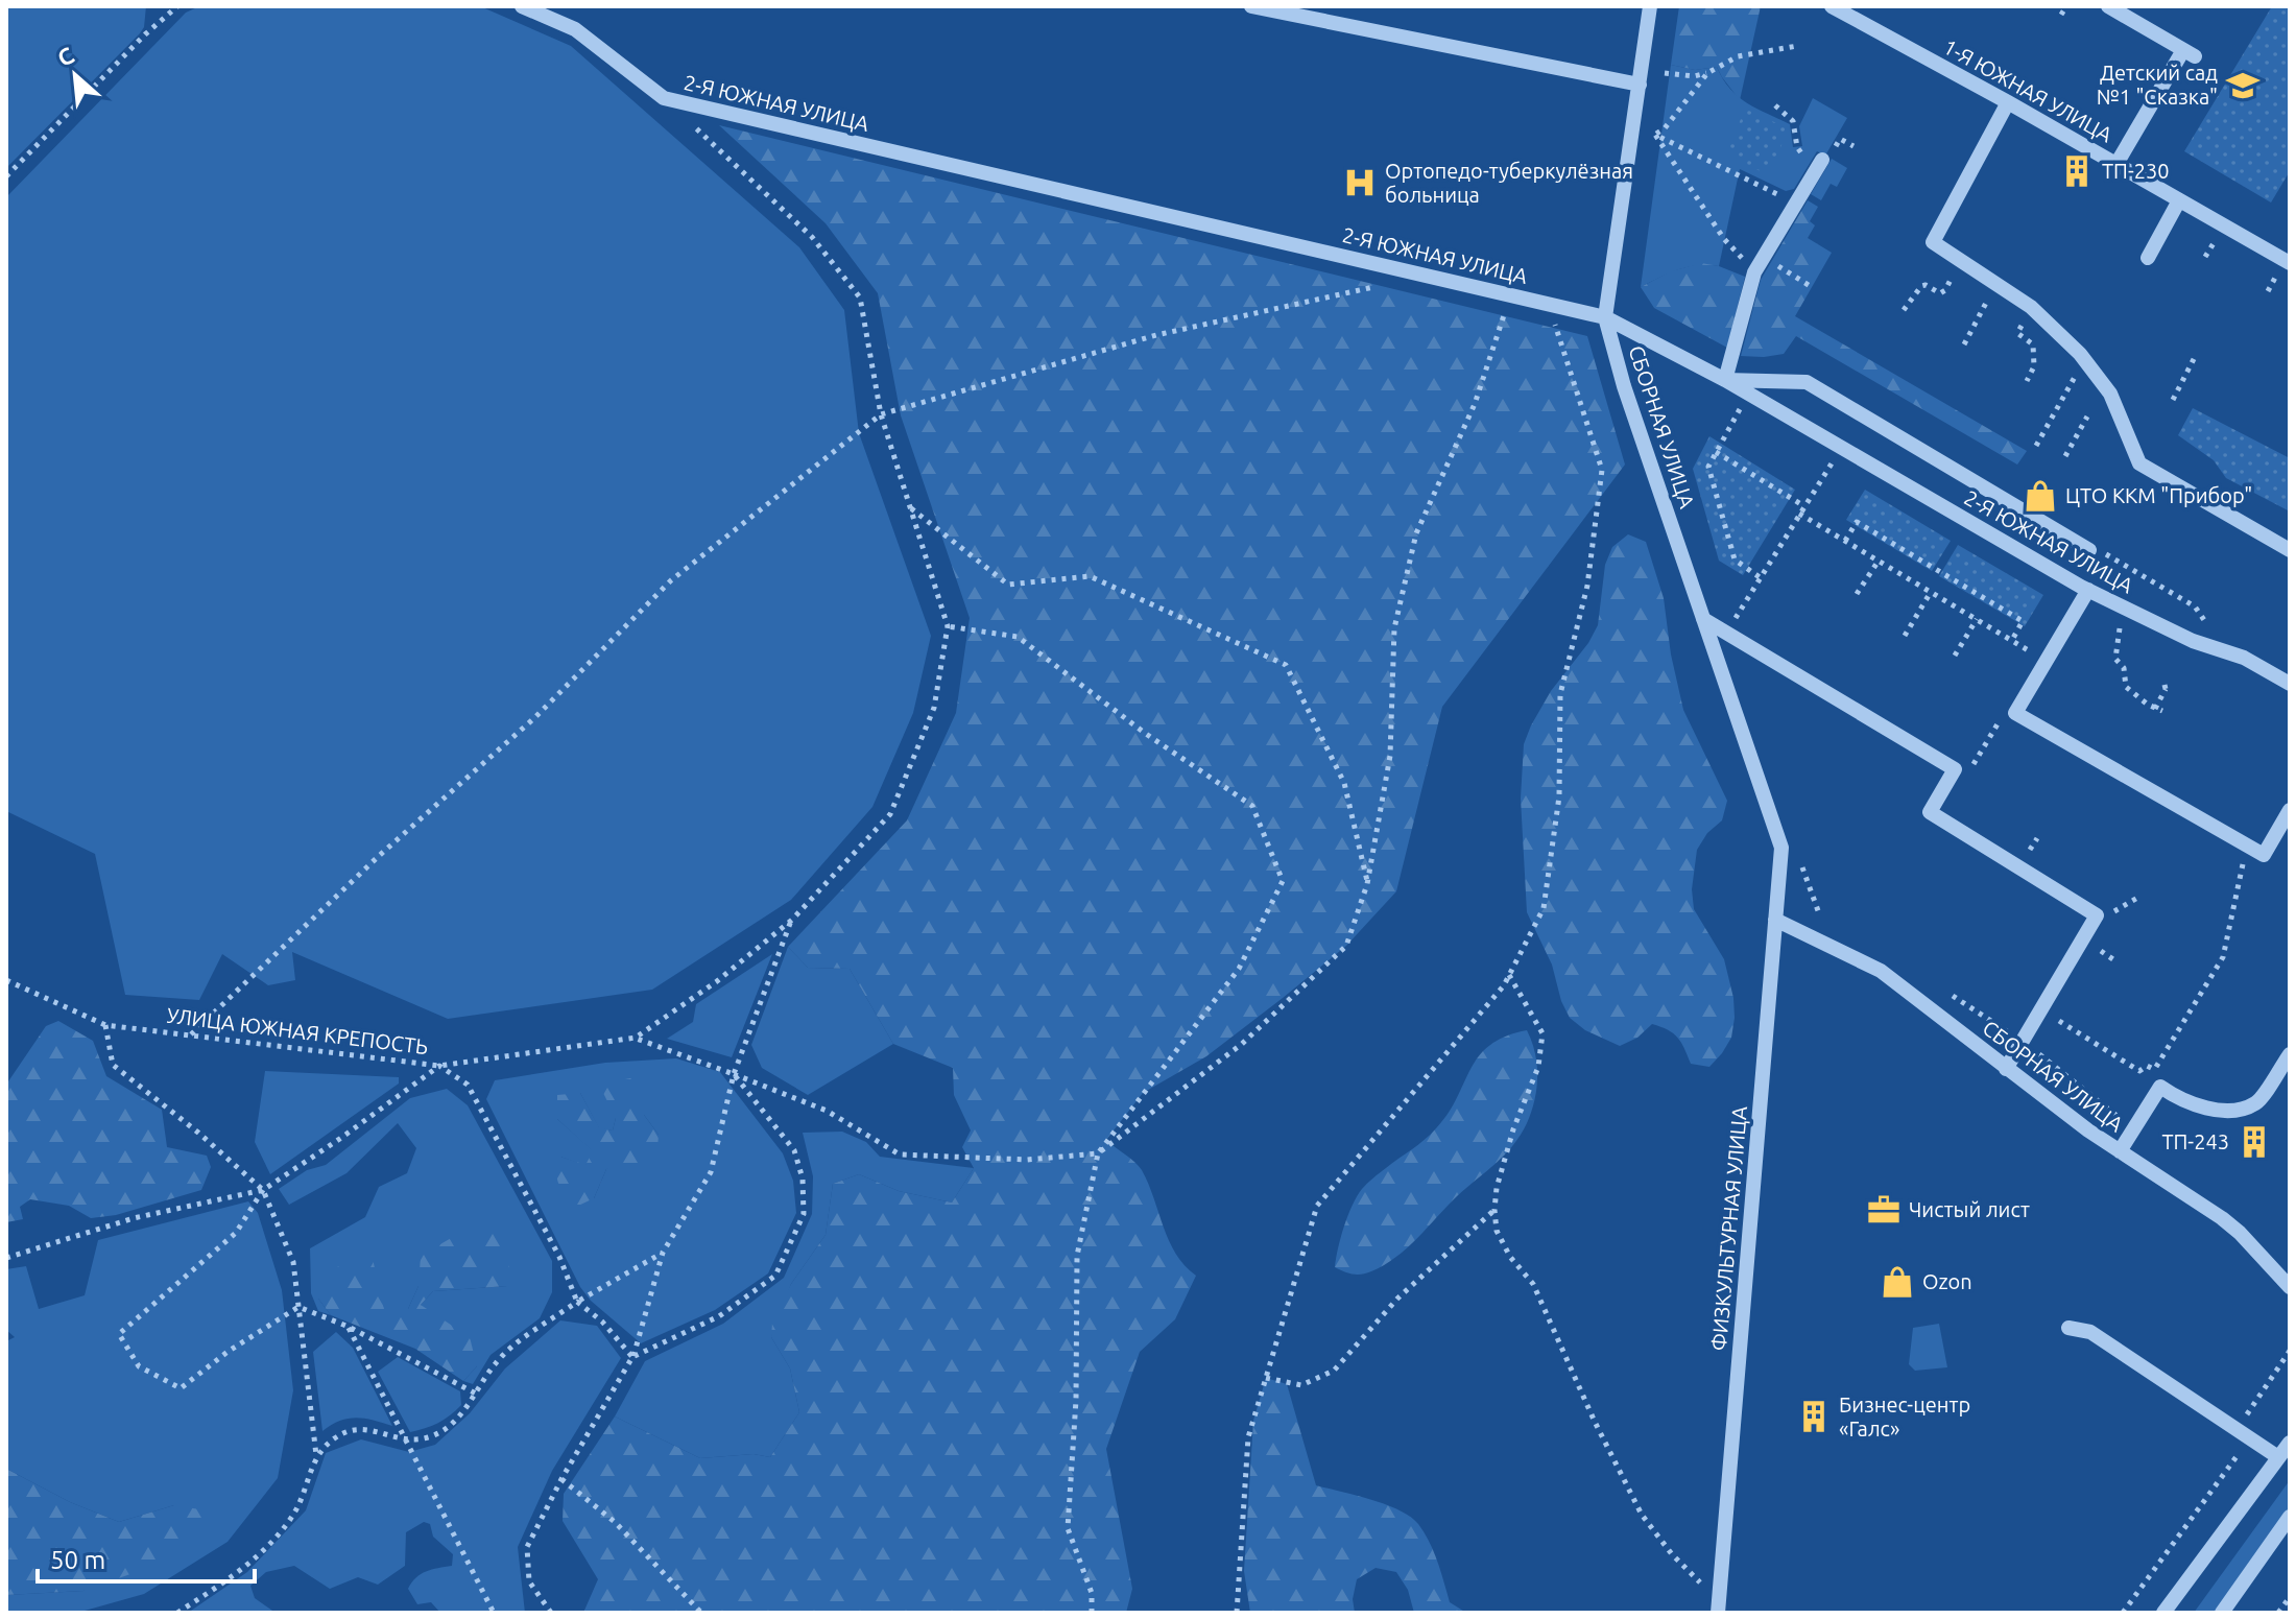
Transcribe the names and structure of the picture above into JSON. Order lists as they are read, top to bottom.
{
  "streets": {
    "street": [
      "1-Я ЮЖНАЯ УЛИЦА",
      "2-Я ЮЖНАЯ УЛИЦА",
      "СБОРНАЯ УЛИЦА",
      "ФИЗКУЛЬТУРНАЯ УЛИЦА"
    ],
    "path": ["УЛИЦА ЮЖНАЯ КРЕПОСТЬ"]
  },
  "crossings": [
    ["2-Я ЮЖНАЯ УЛИЦА", "СБОРНАЯ УЛИЦА"],
    ["2-Я ЮЖНАЯ УЛИЦА", "УЛИЦА ЮЖНАЯ КРЕПОСТЬ"],
    ["СБОРНАЯ УЛИЦА", "ФИЗКУЛЬТУРНАЯ УЛИЦА"]
  ],
  "places": {
    "school or university": ["Детский сад №1 \"Сказка\""],
    "building": ["ТП-230", "ТП-243", "Бизнес-центр «Галс»"],
    "hospital": ["Ортопедо-туберкулёзная больница"],
    "shop": ["ЦТО ККМ \"Прибор\"", "Ozon"],
    "office": ["Чистый лист"]
  },
  "scale_bar": "50 m",
  "north": "top left"
}
